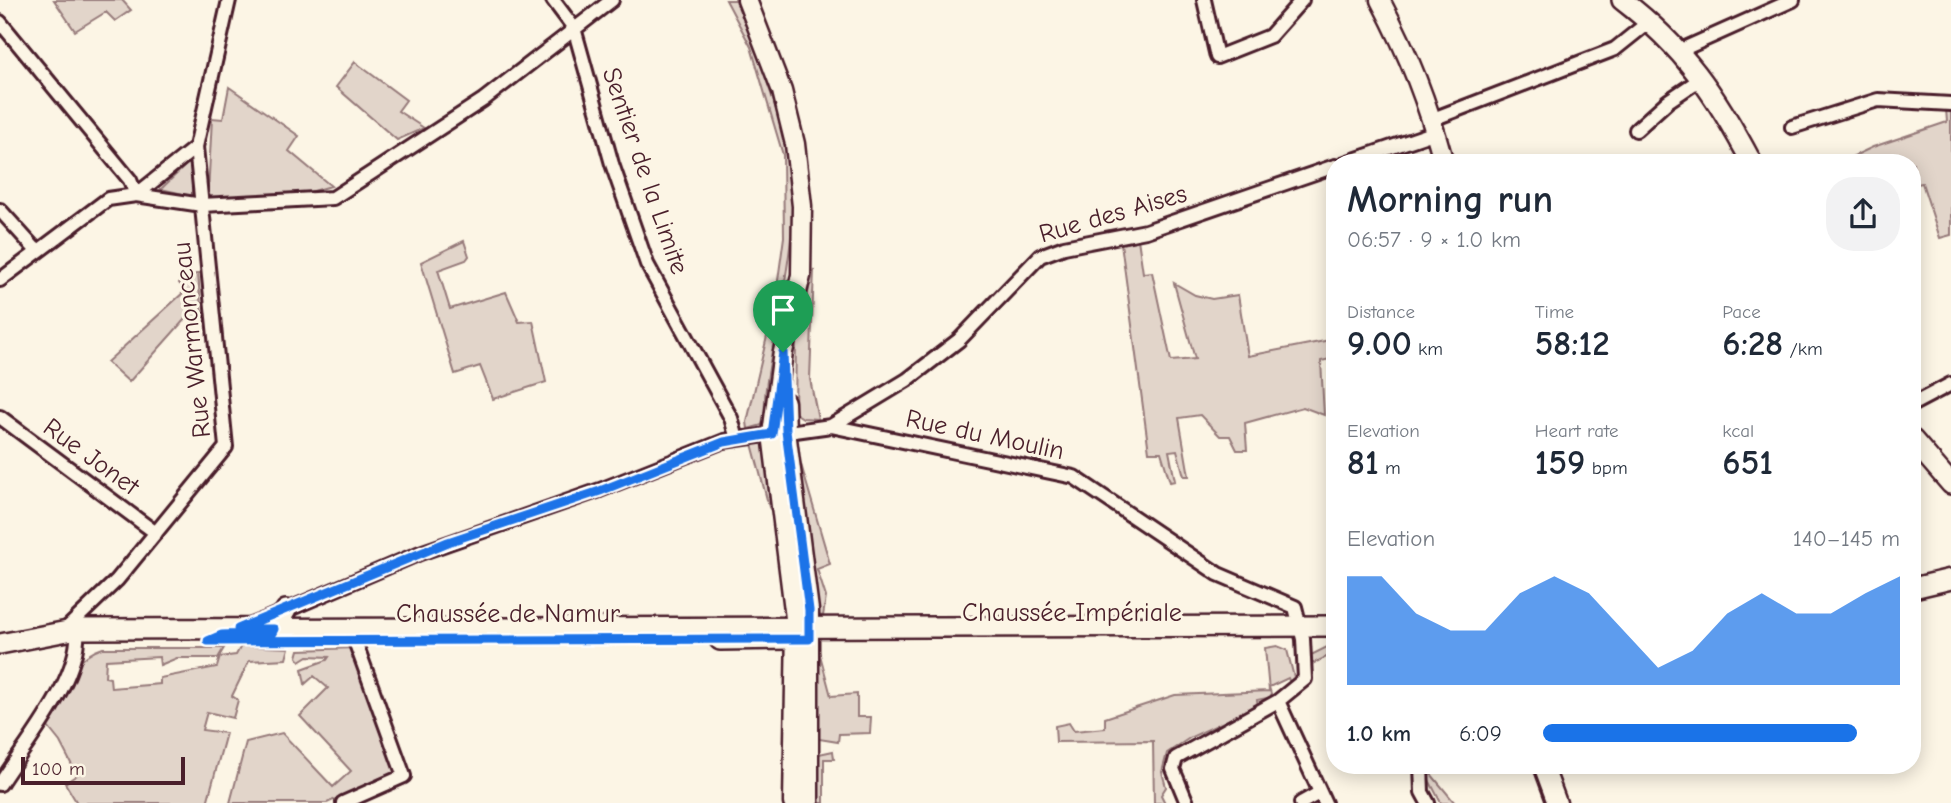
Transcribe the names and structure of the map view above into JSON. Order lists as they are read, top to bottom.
{
  "streets": {
    "main road": ["Chaussée Impériale", "Chaussée de Namur"],
    "street": [
      "Sentier de la Limite",
      "Rue des Aises",
      "Rue Warmonceau",
      "Rue du Moulin",
      "Rue Jonet"
    ]
  },
  "crossings": [
    ["Sentier de la Limite", "Rue du Moulin"],
    ["Rue des Aises", "Rue du Moulin"],
    ["Rue Warmonceau", "Rue Jonet"],
    ["Rue Warmonceau", "Chaussée de Namur"],
    ["Rue du Moulin", "Chaussée Impériale"],
    ["Rue du Moulin", "Chaussée de Namur"],
    ["Chaussée Impériale", "Chaussée de Namur"]
  ],
  "scale_bar": "100 m",
  "page": {
    "heading": ["Morning run", "06:57 · 9 × 1.0 km"],
    "stats": [
      ["Distance", "9.00 km"],
      ["Time", "58:12"],
      ["Pace", "6:28 /km"],
      ["Elevation", "81 m"],
      ["Heart rate", "159 bpm"],
      ["kcal", "651"]
    ],
    "chart": ["Elevation", "140–145 m"],
    "list": [
      {
        "name": "1.0 km",
        "note": "6:09"
      }
    ],
    "scale": "100 m"
  }
}
